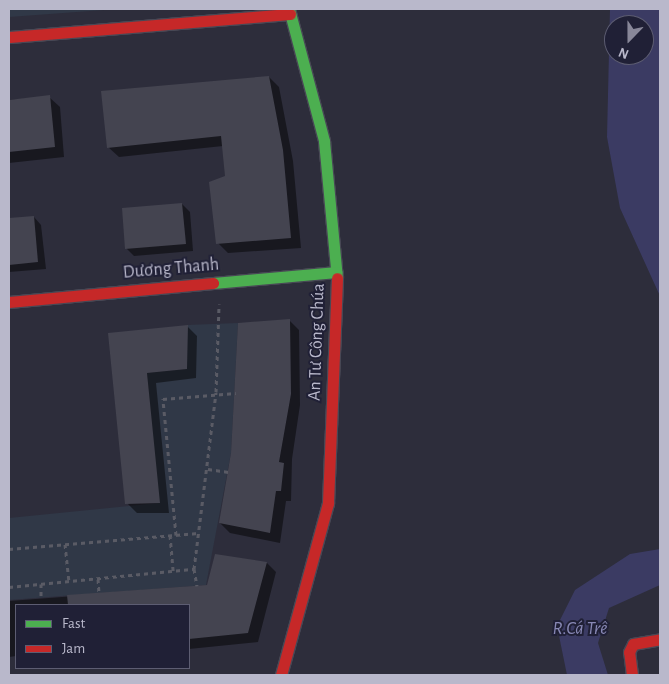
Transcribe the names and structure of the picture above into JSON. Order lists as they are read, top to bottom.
{
  "streets": {
    "street": ["Dương Thanh", "An Tư Công Chúa"]
  },
  "crossings": [
    ["Dương Thanh", "An Tư Công Chúa"]
  ],
  "water": ["R.Cá Trê"],
  "legend": ["Fast", "Jam"],
  "north": "bottom"
}
